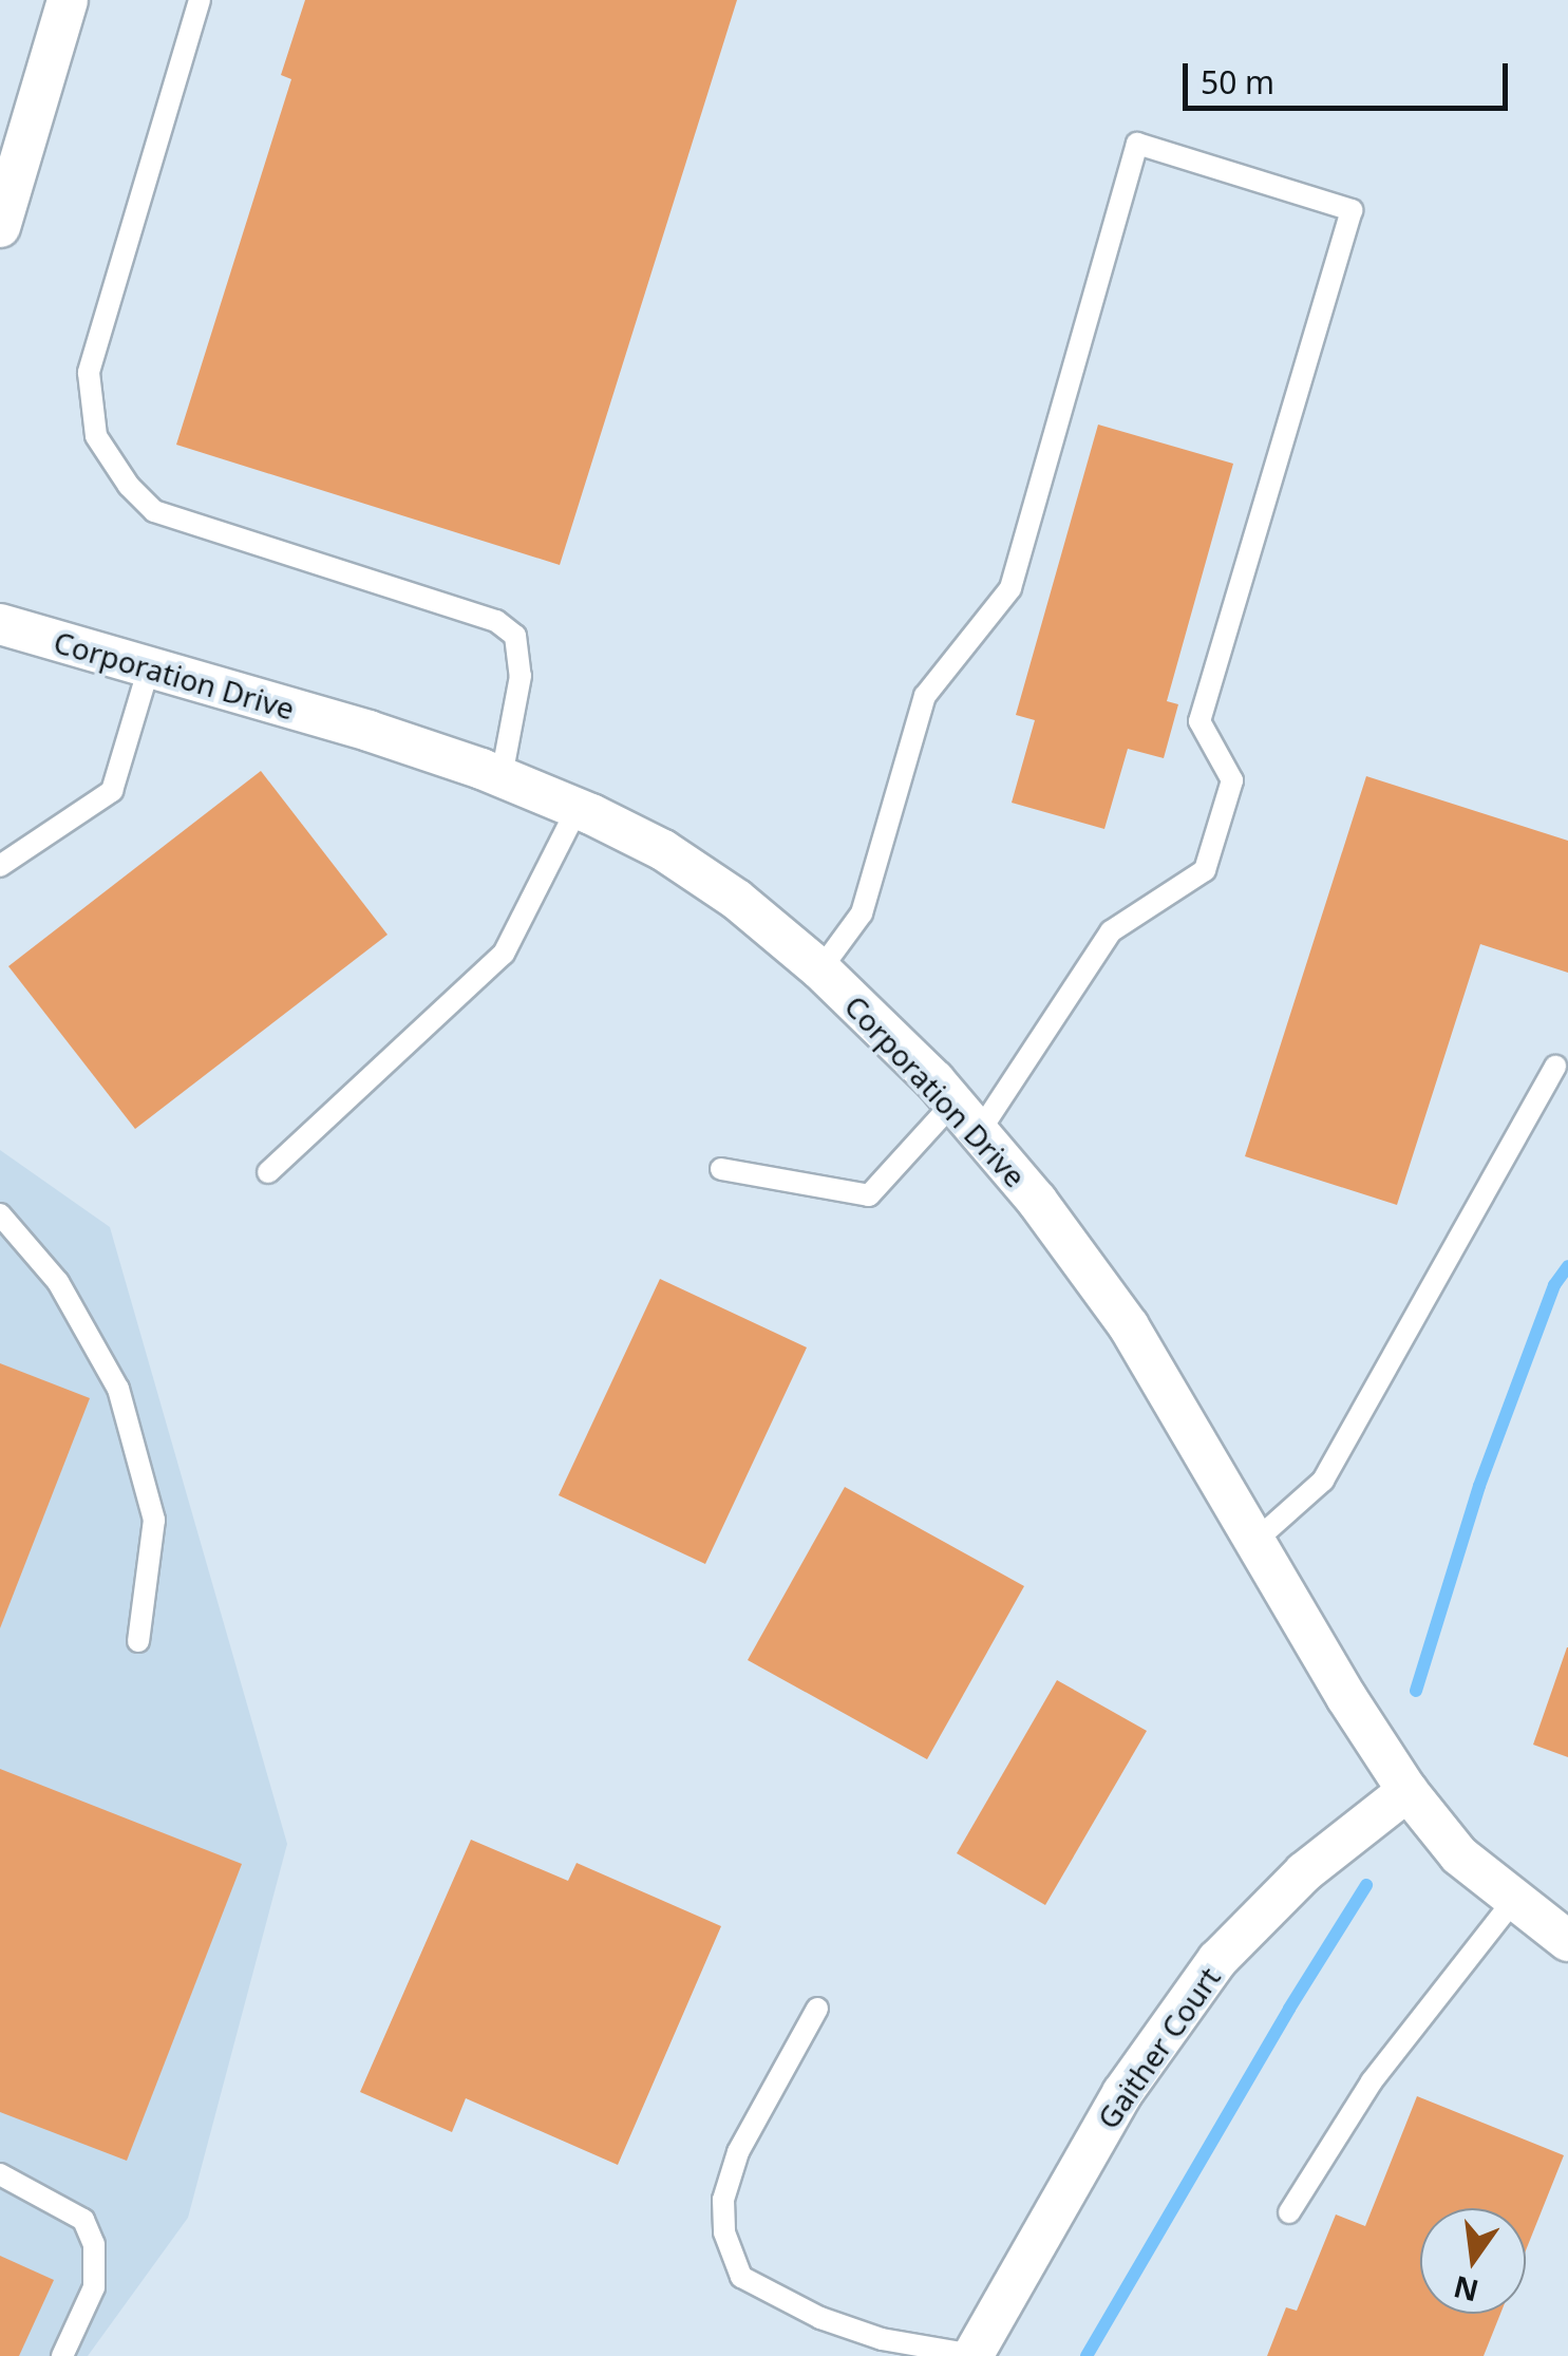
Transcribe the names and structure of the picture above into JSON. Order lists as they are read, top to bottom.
{
  "streets": {
    "street": ["Corporation Drive", "Gaither Court"]
  },
  "crossings": [
    ["Corporation Drive", "Gaither Court"]
  ],
  "scale_bar": "50 m",
  "north": "bottom"
}
